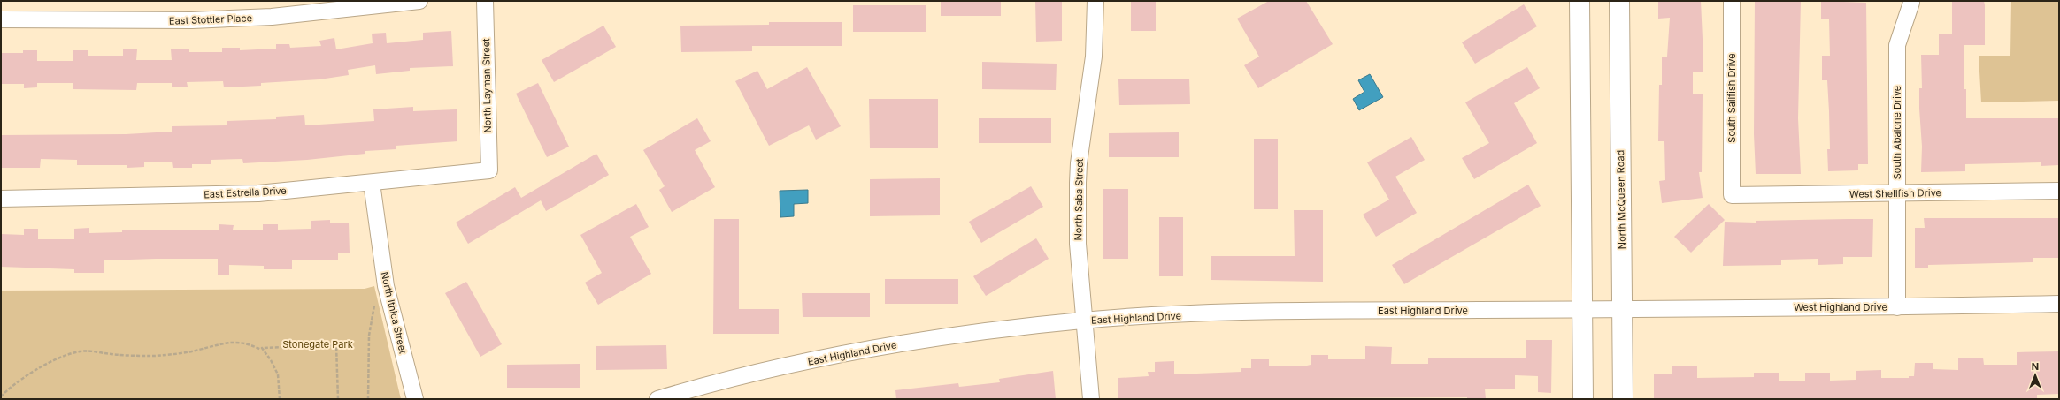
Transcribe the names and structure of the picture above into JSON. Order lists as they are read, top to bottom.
{
  "streets": {
    "main road": ["North McQueen Road"],
    "street": [
      "East Stottler Place",
      "North Layman Street",
      "South Sailfish Drive",
      "South Abalone Drive",
      "East Estrella Drive",
      "West Shellfish Drive",
      "North Saba Street",
      "West Highland Drive",
      "East Highland Drive",
      "North Ithica Street"
    ]
  },
  "crossings": [
    ["North Layman Street", "East Estrella Drive"],
    ["South Sailfish Drive", "West Shellfish Drive"],
    ["South Abalone Drive", "West Shellfish Drive"],
    ["South Abalone Drive", "West Highland Drive"],
    ["East Estrella Drive", "North Ithica Street"],
    ["North Saba Street", "East Highland Drive"],
    ["North McQueen Road", "West Highland Drive"],
    ["North McQueen Road", "East Highland Drive"],
    ["West Highland Drive", "East Highland Drive"]
  ],
  "parks": ["Stonegate Park"],
  "north": "top"
}
